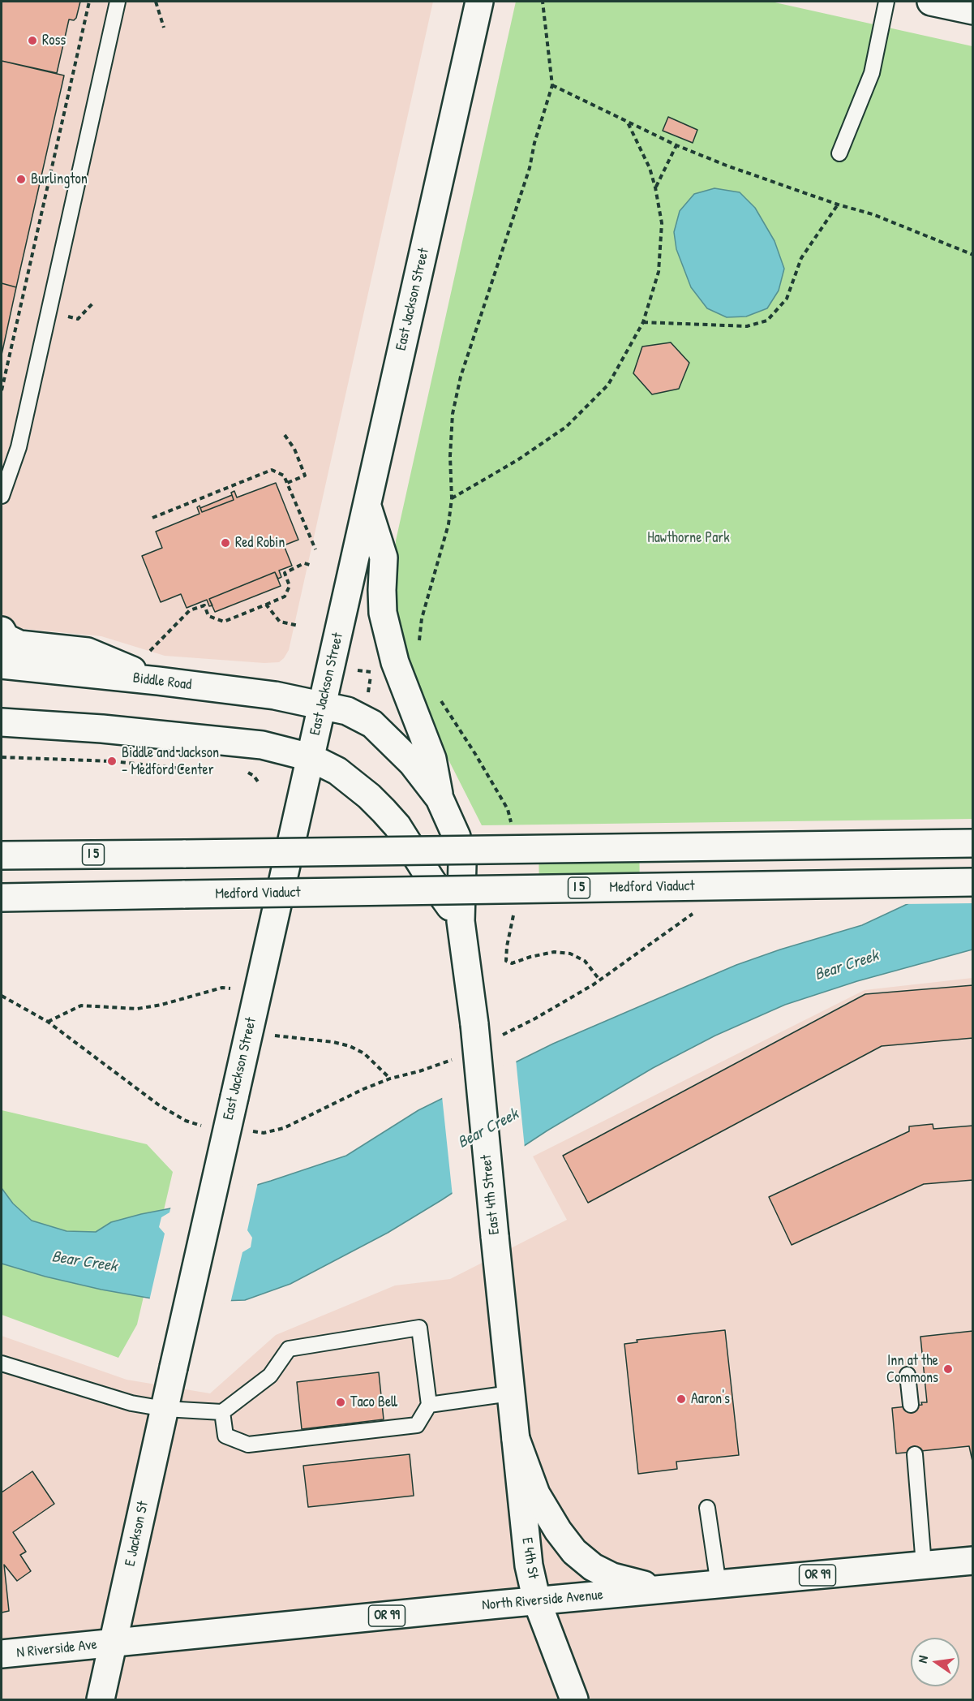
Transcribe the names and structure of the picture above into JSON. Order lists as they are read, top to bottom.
{
  "streets": {
    "main road": [
      "East Jackson Street",
      "Biddle Road",
      "I 5",
      "Medford Viaduct",
      "East 4th Street",
      "E Jackson St",
      "E 4th St",
      "OR 99",
      "North Riverside Avenue",
      "N Riverside Ave"
    ]
  },
  "crossings": [
    ["East Jackson Street", "Biddle Road"],
    ["East Jackson Street", "East 4th Street"],
    ["East Jackson Street", "E Jackson St"],
    ["Biddle Road", "East 4th Street"],
    ["East 4th Street", "E 4th St"],
    ["E Jackson St", "North Riverside Avenue"],
    ["E Jackson St", "N Riverside Ave"],
    ["E 4th St", "North Riverside Avenue"],
    ["North Riverside Avenue", "N Riverside Ave"]
  ],
  "water": ["Bear Creek"],
  "parks": ["Hawthorne Park"],
  "places": [
    "Ross",
    "Burlington",
    "Red Robin",
    "Biddle and Jackson - Medford Center",
    "Inn at the Commons",
    "Aaron's",
    "Taco Bell"
  ],
  "north": "left"
}
